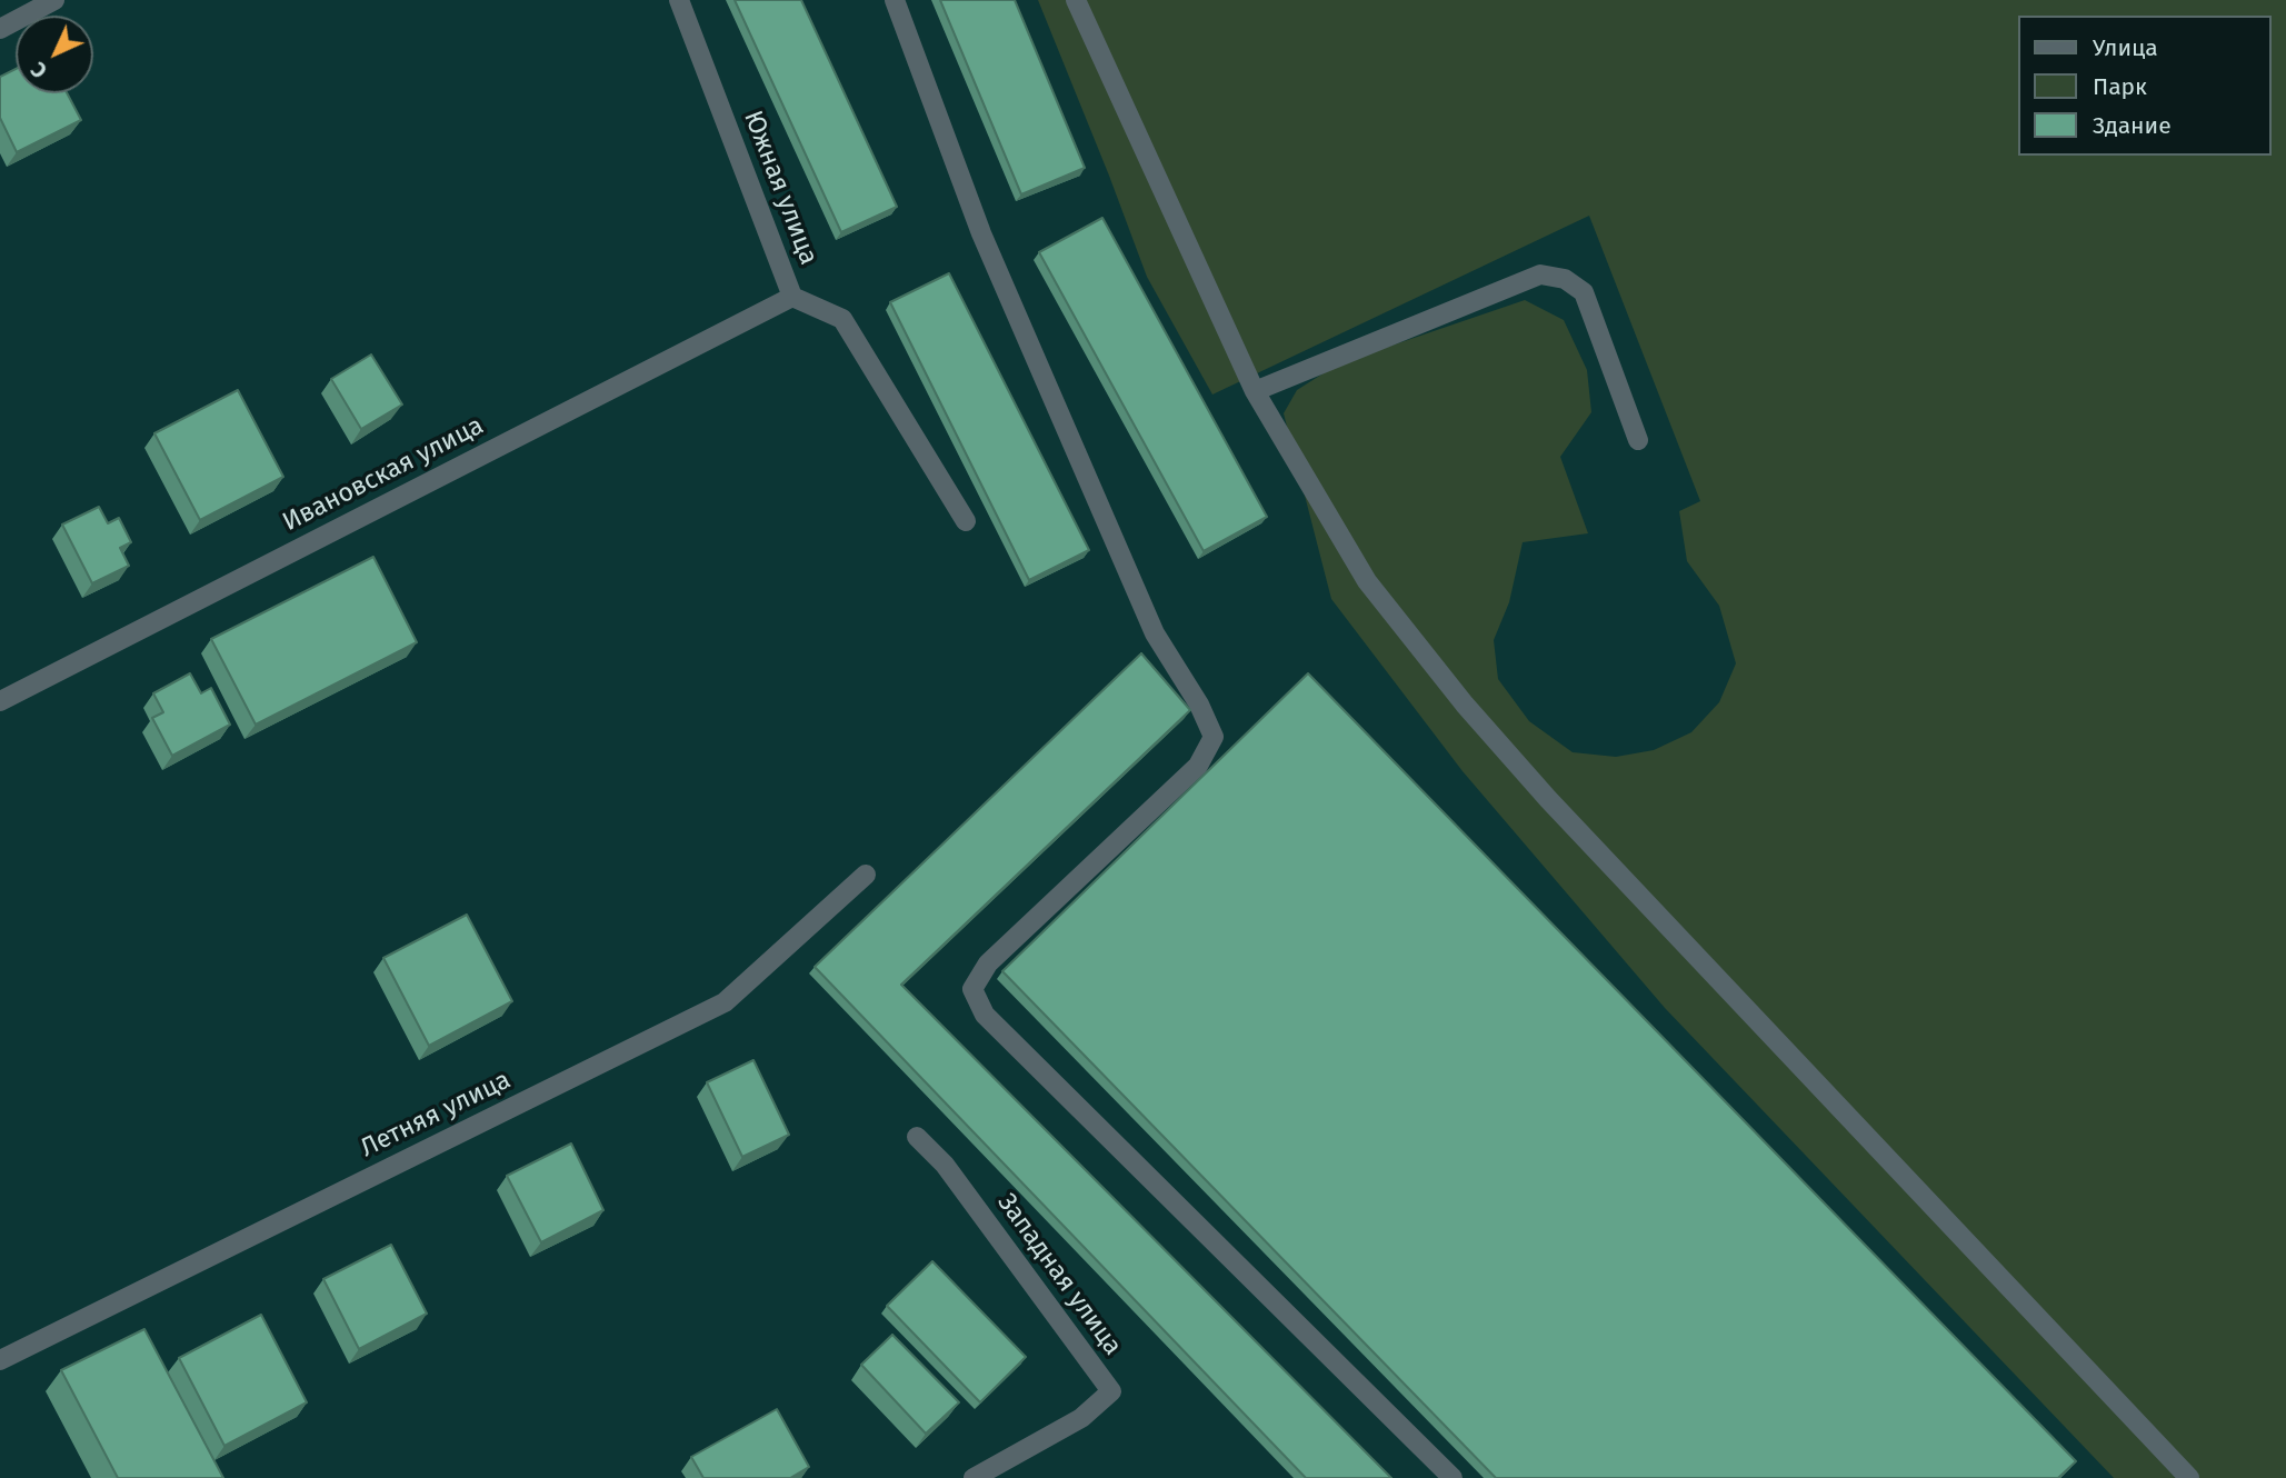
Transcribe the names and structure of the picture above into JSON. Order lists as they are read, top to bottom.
{
  "streets": {
    "street": [
      "Южная улица",
      "Ивановская улица",
      "Летняя улица",
      "Западная улица"
    ]
  },
  "crossings": [
    ["Южная улица", "Ивановская улица"]
  ],
  "legend": ["Улица", "Парк", "Здание"],
  "north": "bottom left"
}
